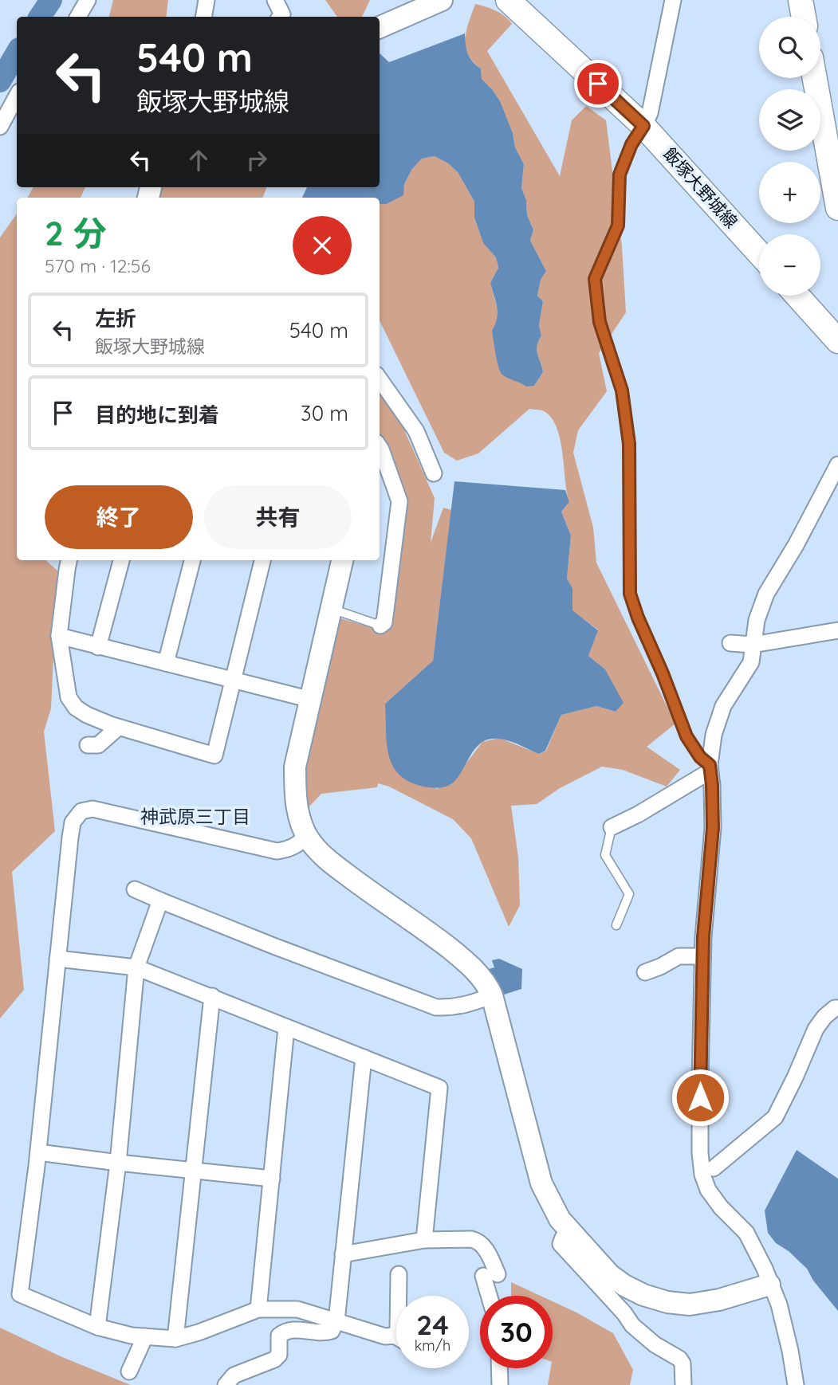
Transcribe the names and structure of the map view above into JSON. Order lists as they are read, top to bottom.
{
  "streets": {
    "main road": ["飯塚大野城線"]
  },
  "districts": ["神武原三丁目"],
  "page": {
    "map_buttons": ["+", "−"],
    "turn": ["540 m", "飯塚大野城線"],
    "heading": ["2 分", "570 m · 12:56"],
    "list": [
      {
        "name": "左折",
        "note": "飯塚大野城線",
        "value": "540 m"
      },
      {
        "name": "目的地に到着",
        "value": "30 m"
      }
    ],
    "buttons": ["終了", "共有"],
    "speed": "24 km/h",
    "limit": "30"
  }
}
